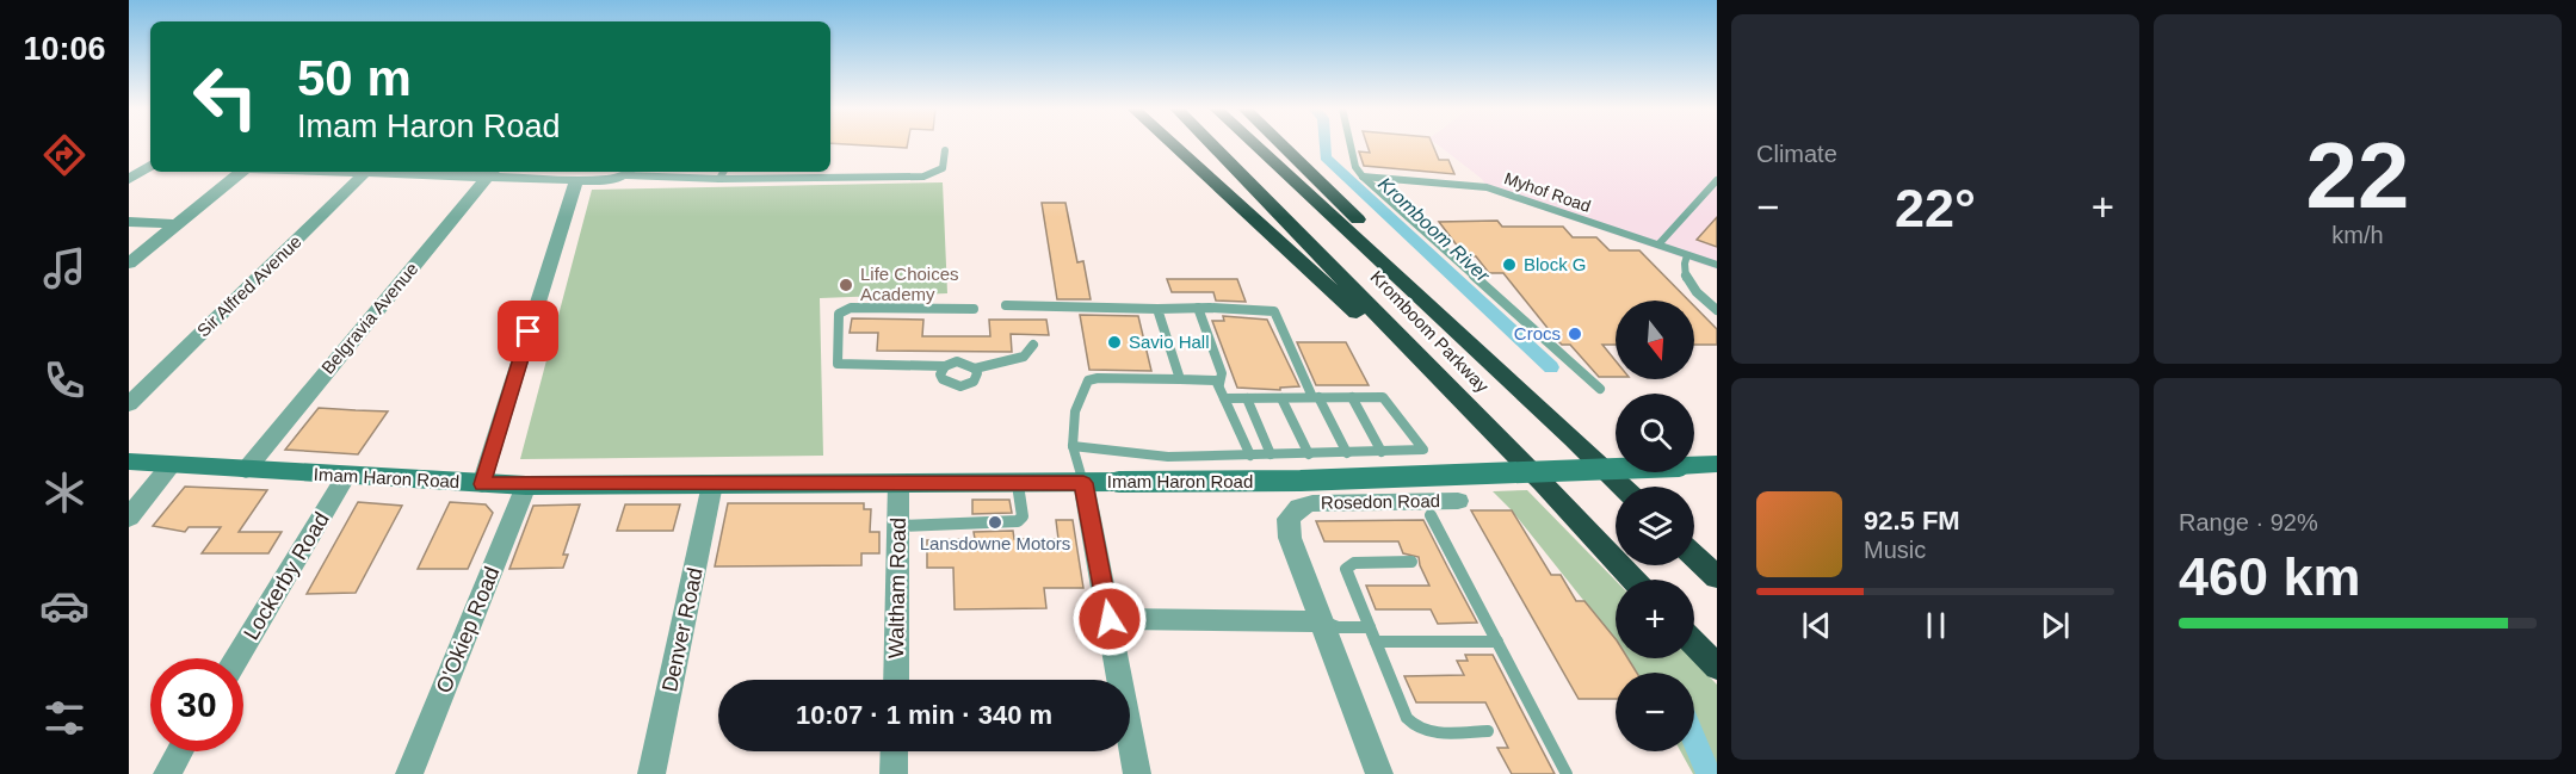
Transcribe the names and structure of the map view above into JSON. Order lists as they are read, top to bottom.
{
  "streets": {
    "highway": ["Kromboom Parkway"],
    "street": [
      "Sir Alfred Avenue",
      "Belgravia Avenue",
      "Imam Haron Road",
      "Rosedon Road",
      "Lockerby Road",
      "Waltham Road",
      "O'Okiep Road",
      "Denver Road"
    ],
    "lane": ["Myhof Road"]
  },
  "crossings": [
    ["Belgravia Avenue", "Imam Haron Road"],
    ["Imam Haron Road", "Lockerby Road"],
    ["Imam Haron Road", "Waltham Road"],
    ["Imam Haron Road", "O'Okiep Road"],
    ["Imam Haron Road", "Denver Road"]
  ],
  "water": ["Kromboom River"],
  "places": [
    "Block G",
    "Life Choices Academy",
    "Crocs",
    "Savio Hall",
    "Lansdowne Motors"
  ],
  "north": "bottom",
  "page": {
    "tabs": "10:06",
    "tile": [
      "Climate",
      ["22", "km/h"],
      ["Range · 92%", "460 km"]
    ],
    "turn": ["50 m", "Imam Haron Road"],
    "heat": ["−", "22°", "+"],
    "map_buttons": ["+", "−"],
    "song": ["92.5 FM", "Music"],
    "limit": "30",
    "trip": "10:07 · 1 min · 340 m"
  }
}
